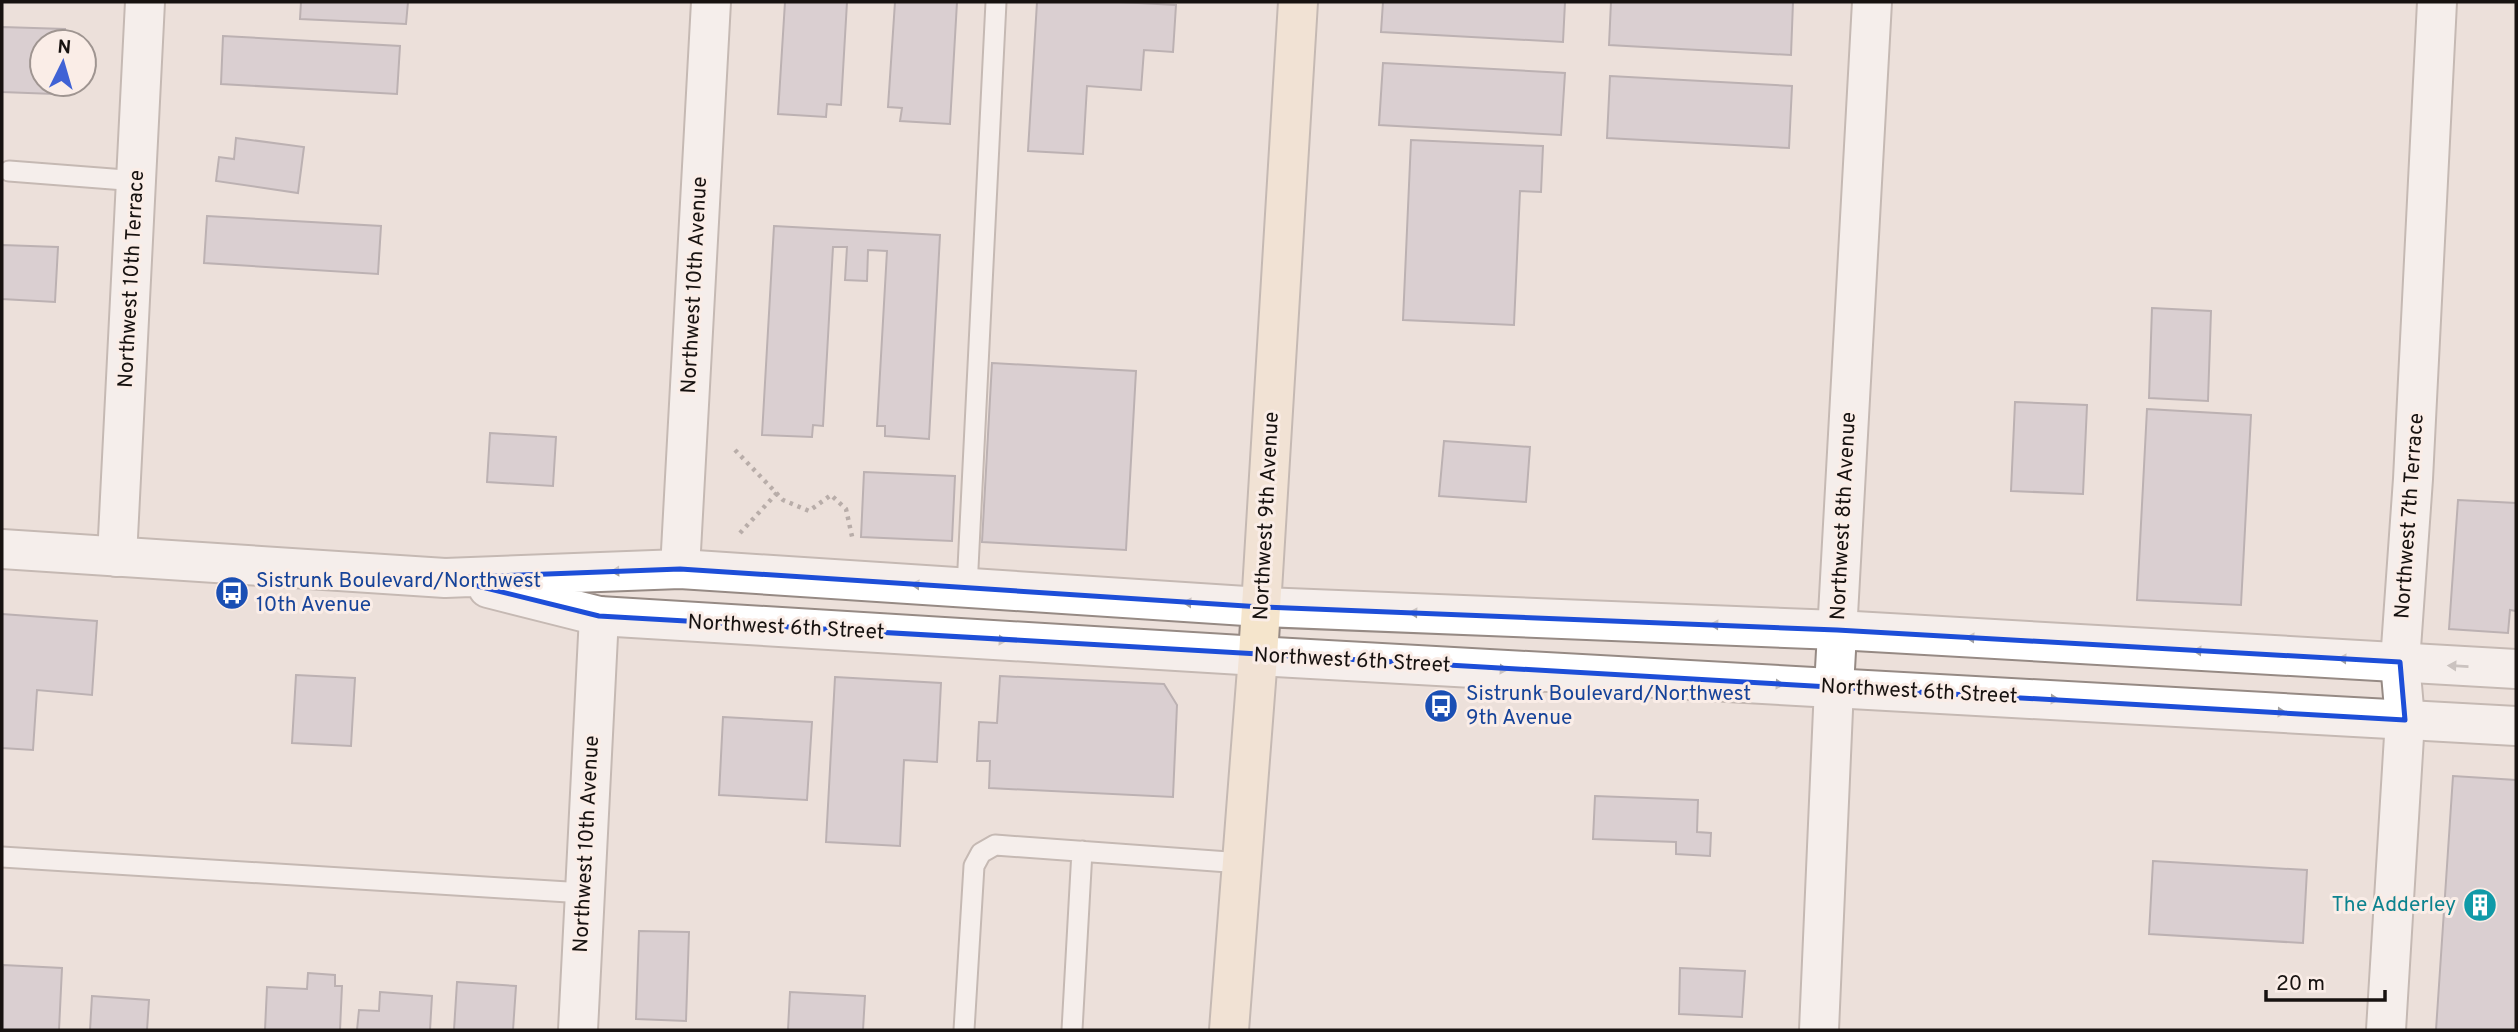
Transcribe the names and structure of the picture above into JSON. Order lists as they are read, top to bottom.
{
  "streets": {
    "main road": ["Northwest 9th Avenue"],
    "street": [
      "Northwest 10th Terrace",
      "Northwest 10th Avenue",
      "Northwest 8th Avenue",
      "Northwest 7th Terrace",
      "Northwest 6th Street"
    ]
  },
  "crossings": [
    ["Northwest 10th Terrace", "Northwest 6th Street"],
    ["Northwest 10th Avenue", "Northwest 6th Street"],
    ["Northwest 9th Avenue", "Northwest 6th Street"],
    ["Northwest 8th Avenue", "Northwest 6th Street"],
    ["Northwest 7th Terrace", "Northwest 6th Street"]
  ],
  "places": {
    "bus stop": ["Sistrunk Boulevard/Northwest 10th Avenue", "Sistrunk Boulevard/Northwest 9th Avenue"],
    "building": ["The Adderley"]
  },
  "scale_bar": "20 m",
  "north": "top"
}
